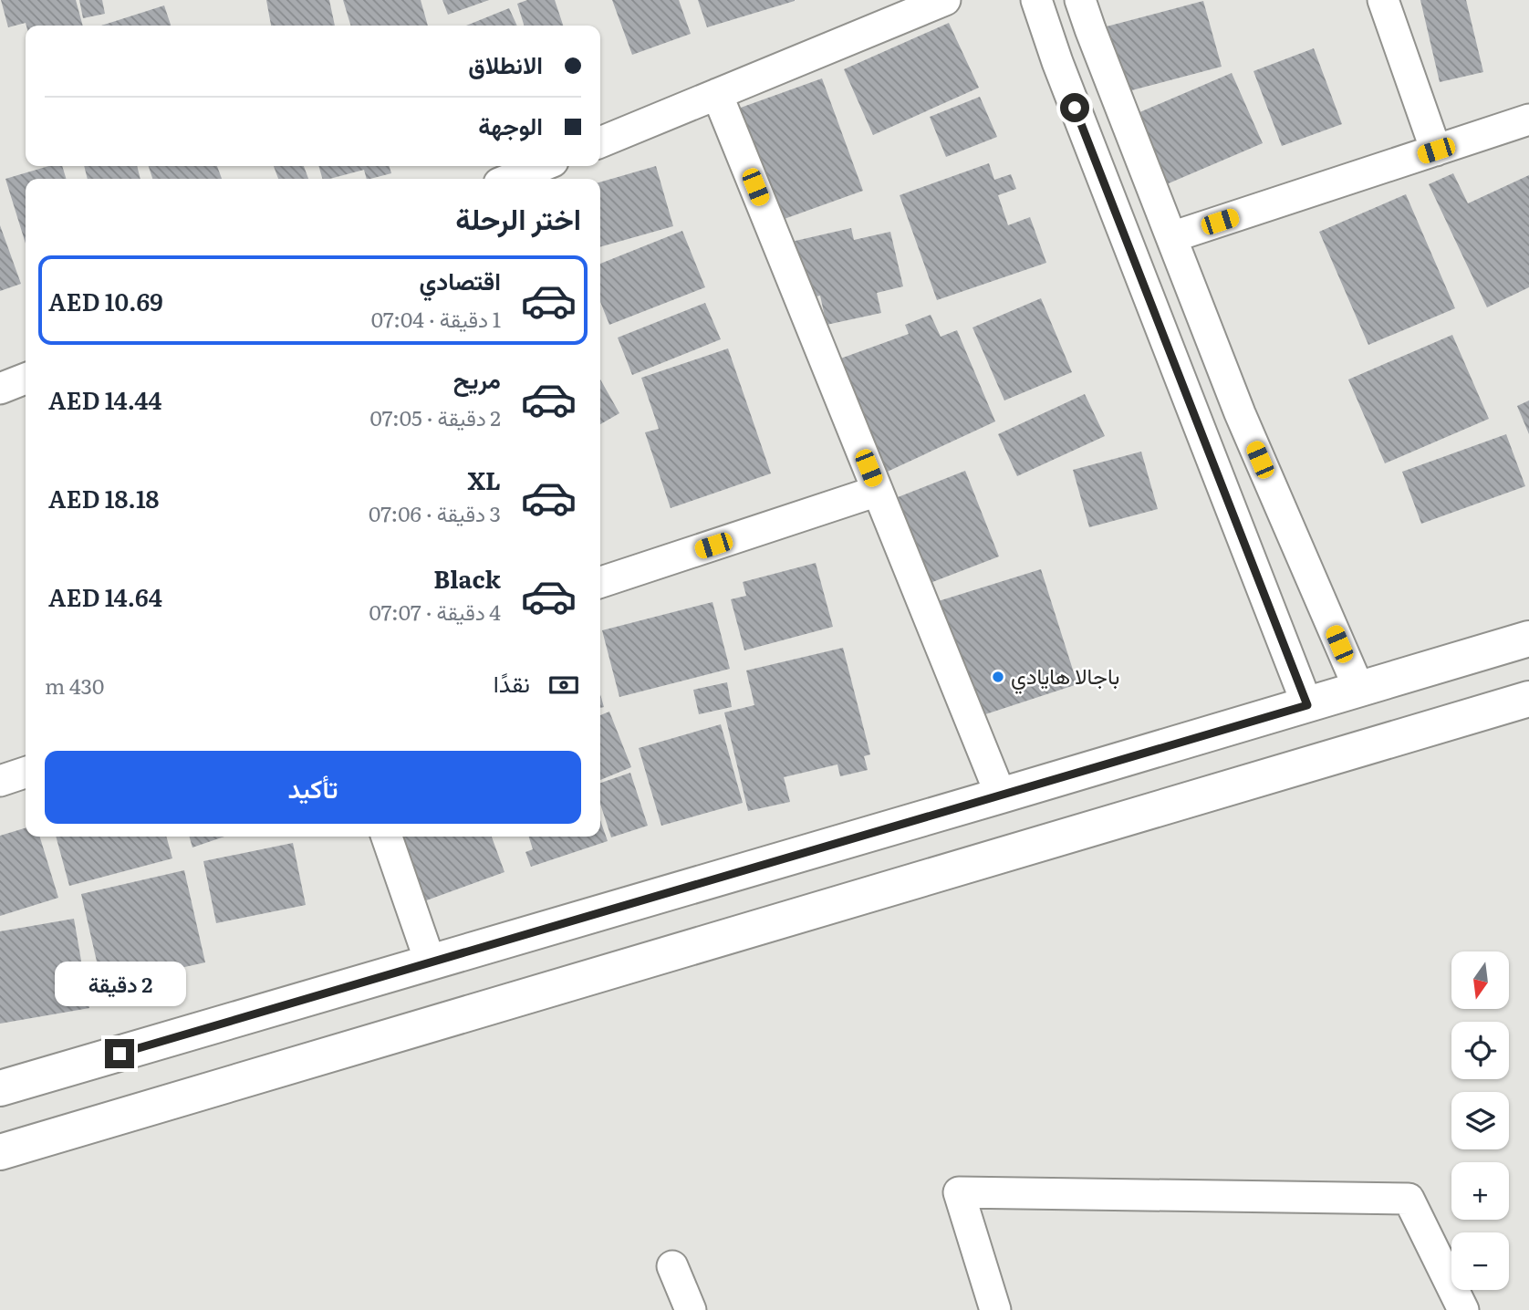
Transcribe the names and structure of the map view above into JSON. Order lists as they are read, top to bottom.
{
  "places": ["باجالا هايادي"],
  "north": "bottom",
  "page": {
    "banner": ["الانطلاق", "الوجهة"],
    "heading": "اختر الرحلة",
    "list": [
      {
        "name": "اقتصادي",
        "note": "1 دقيقة · 07:04",
        "value": "AED 10.69"
      },
      {
        "name": "مريح",
        "note": "2 دقيقة · 07:05",
        "value": "AED 14.44"
      },
      {
        "name": "XL",
        "note": "3 دقيقة · 07:06",
        "value": "AED 18.18"
      },
      {
        "name": "Black",
        "note": "4 دقيقة · 07:07",
        "value": "AED 14.64"
      }
    ],
    "pay": ["نقدًا", "430 m"],
    "buttons": "تأكيد",
    "map_buttons": ["+", "−"],
    "bubble": "2 دقيقة"
  }
}
